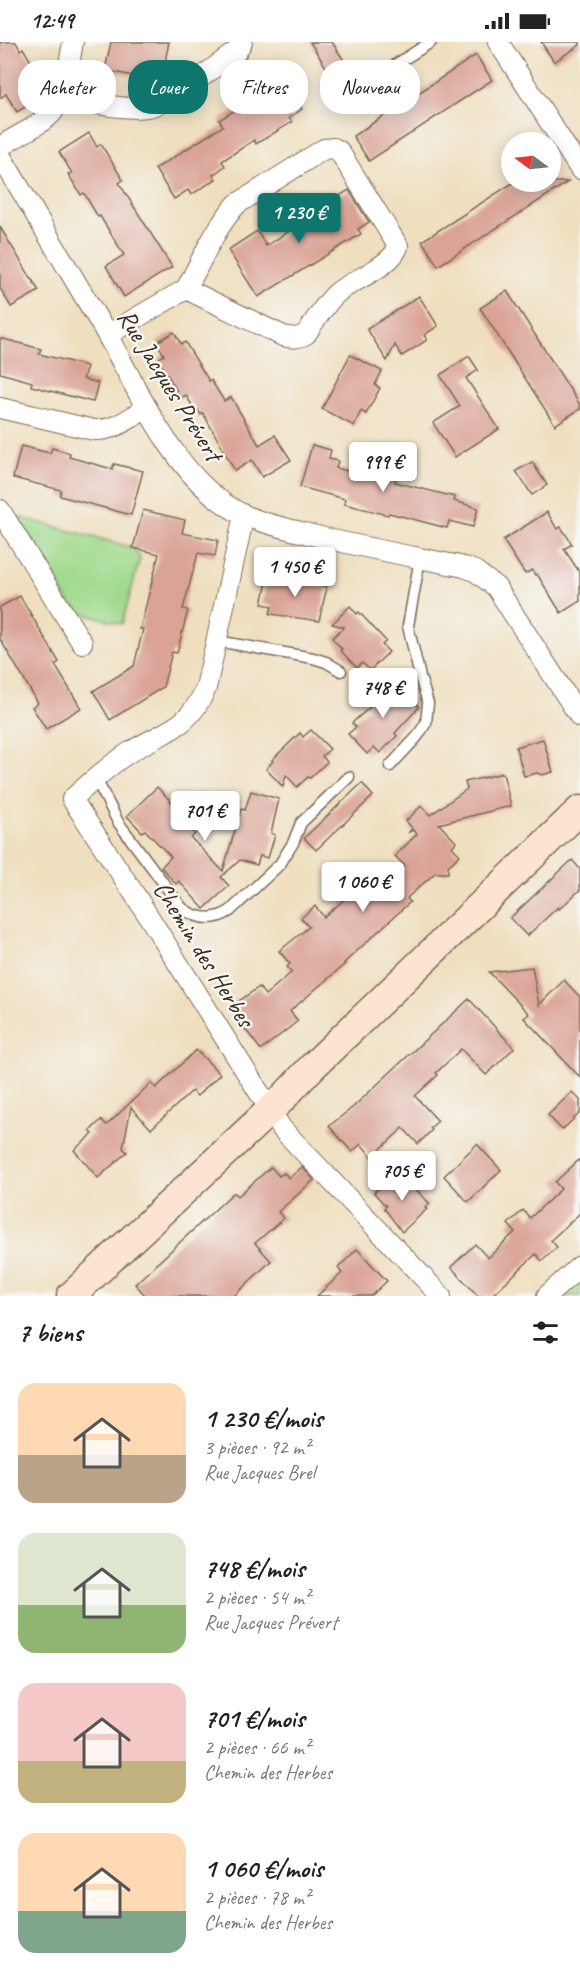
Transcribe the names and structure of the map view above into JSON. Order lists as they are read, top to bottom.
{
  "streets": {
    "street": ["Rue Jacques Prévert", "Chemin des Herbes"]
  },
  "north": "left",
  "page": {
    "status": "12:49",
    "chip": [
      "Acheter",
      "Louer",
      "Filtres",
      "Nouveau"
    ],
    "price": [
      "1 230 €",
      "999 €",
      "1 450 €",
      "748 €",
      "701 €",
      "1 060 €",
      "705 €"
    ],
    "heading": "7 biens",
    "list": [
      {
        "name": "1 230 €/mois",
        "note": "3 pièces · 92 m² · Rue Jacques Brel"
      },
      {
        "name": "748 €/mois",
        "note": "2 pièces · 54 m² · Rue Jacques Prévert"
      },
      {
        "name": "701 €/mois",
        "note": "2 pièces · 66 m² · Chemin des Herbes"
      },
      {
        "name": "1 060 €/mois",
        "note": "2 pièces · 78 m² · Chemin des Herbes"
      }
    ]
  }
}
